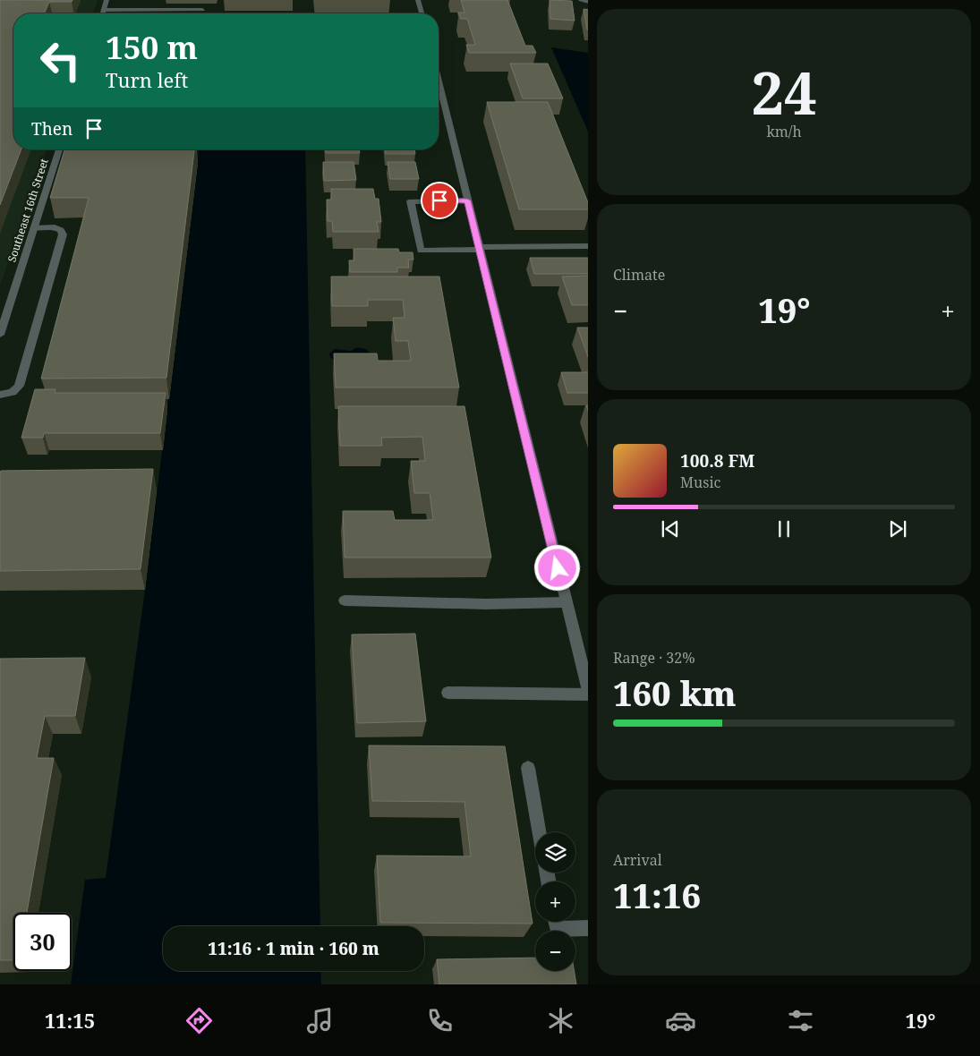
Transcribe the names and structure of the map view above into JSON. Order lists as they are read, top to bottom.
{
  "streets": {
    "street": ["Southeast 16th Street"]
  },
  "page": {
    "tile": [
      ["24", "km/h"],
      "Climate",
      ["Range · 32%", "160 km"],
      ["Arrival", "11:16"]
    ],
    "turn": ["150 m", "Turn left"],
    "then": "Then",
    "heat": ["−", "19°", "+"],
    "song": ["100.8 FM", "Music"],
    "map_buttons": ["+", "−"],
    "limit": "30",
    "trip": "11:16 · 1 min · 160 m",
    "tabs": ["11:15", "19°"]
  }
}
